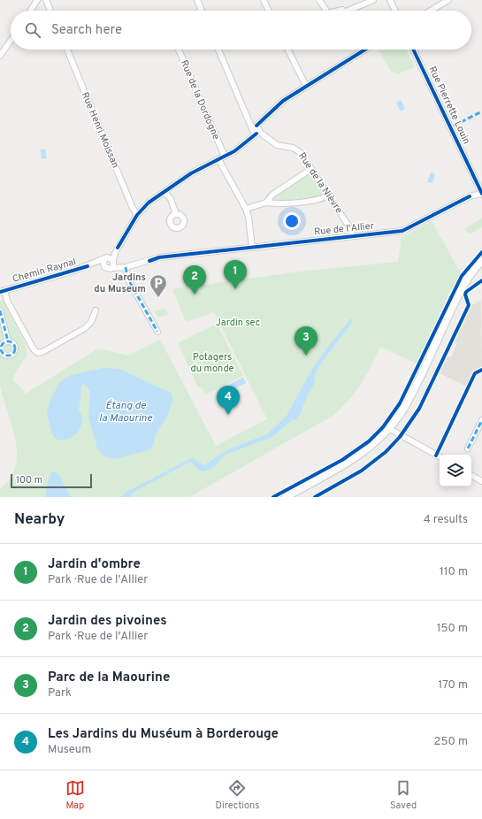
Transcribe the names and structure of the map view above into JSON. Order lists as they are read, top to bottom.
{
  "streets": {
    "street": [
      "Rue de la Dordogne",
      "Rue Pierrette Louin",
      "Rue Henri Moissan",
      "Rue de la Nièvre",
      "Rue de l'Allier",
      "Chemin Raynal"
    ]
  },
  "crossings": [
    ["Rue de la Dordogne", "Chemin Raynal"],
    ["Rue Pierrette Louin", "Rue de l'Allier"],
    ["Rue Henri Moissan", "Chemin Raynal"],
    ["Rue de la Nièvre", "Rue de l'Allier"],
    ["Rue de la Nièvre", "Chemin Raynal"],
    ["Rue de l'Allier", "Chemin Raynal"]
  ],
  "water": ["Étang de la Maourine"],
  "parks": ["Jardin sec", "Potagers du monde"],
  "places": {
    "parking": ["Jardins du Museum"]
  },
  "scale_bar": "100 m",
  "page": {
    "search": "Search here",
    "pins": [
      "1",
      "2",
      "3",
      "4"
    ],
    "scale": "100 m",
    "heading": ["Nearby", "4 results"],
    "list": [
      {
        "mark": "1",
        "name": "Jardin d'ombre",
        "note": "Park · Rue de l'Allier",
        "value": "110 m"
      },
      {
        "mark": "2",
        "name": "Jardin des pivoines",
        "note": "Park · Rue de l'Allier",
        "value": "150 m"
      },
      {
        "mark": "3",
        "name": "Parc de la Maourine",
        "note": "Park",
        "value": "170 m"
      },
      {
        "mark": "4",
        "name": "Les Jardins du Muséum à Borderouge",
        "note": "Museum",
        "value": "250 m"
      }
    ],
    "nav": ["Map", "Directions", "Saved"]
  }
}
